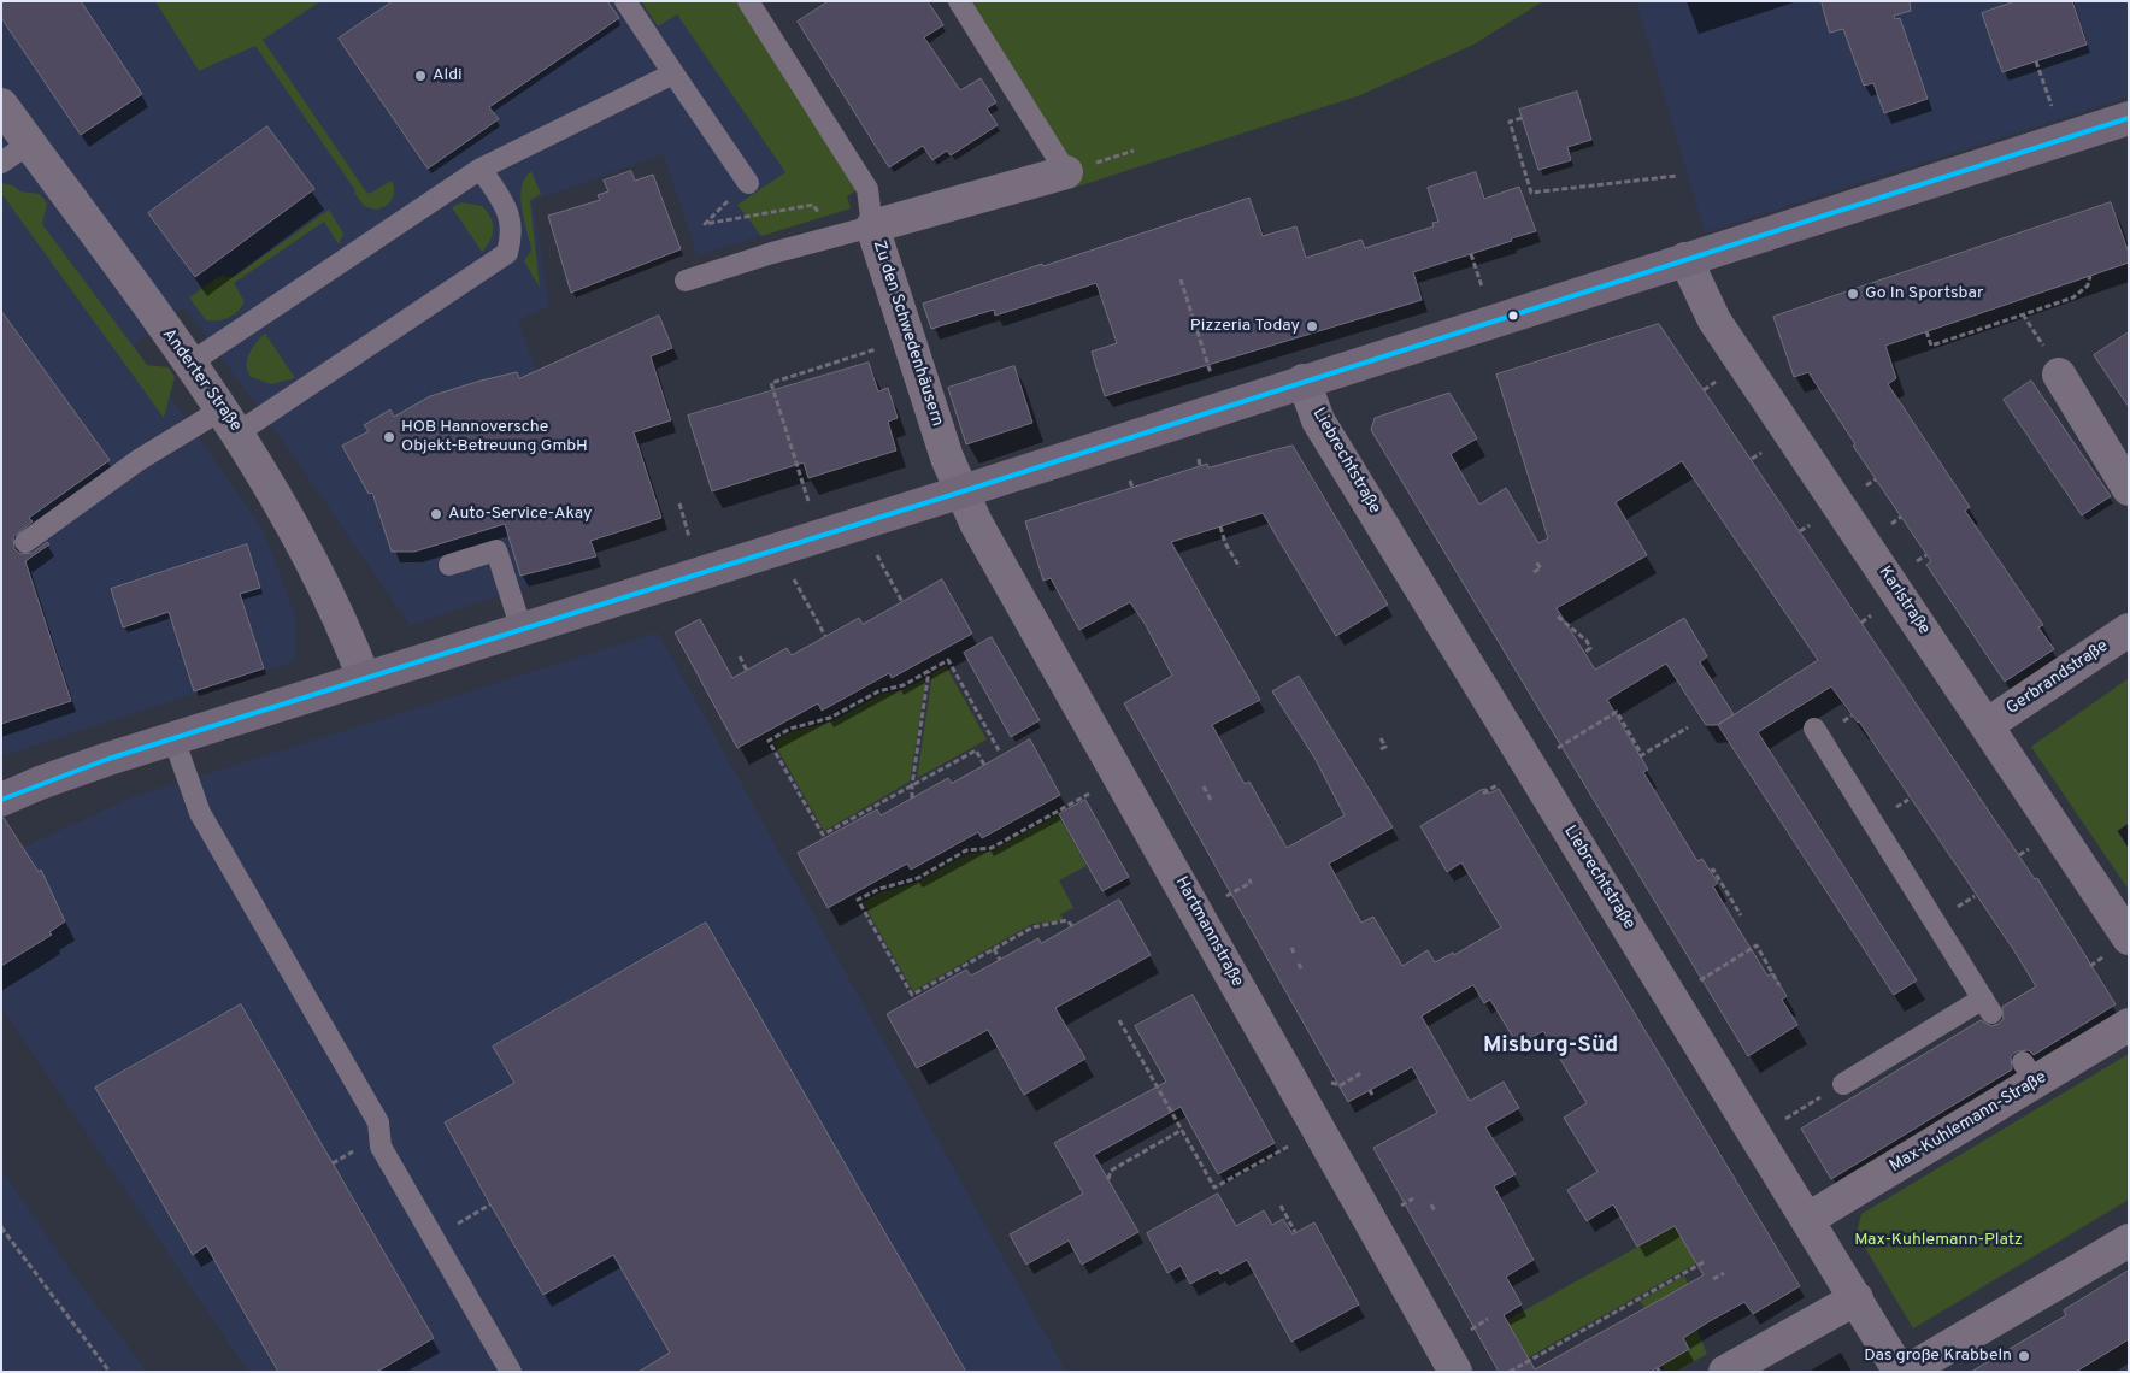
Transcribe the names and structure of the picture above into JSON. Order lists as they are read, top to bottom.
{
  "streets": {
    "street": [
      "Zu den Schwedenhäusern",
      "Anderter Straße",
      "Liebrechtstraße",
      "Karlstraße",
      "Gerbrandstraße",
      "Hartmannstraße",
      "Max-Kuhlemann-Straße"
    ]
  },
  "crossings": [
    ["Zu den Schwedenhäusern", "Hartmannstraße"],
    ["Liebrechtstraße", "Max-Kuhlemann-Straße"],
    ["Karlstraße", "Gerbrandstraße"]
  ],
  "districts": ["Misburg-Süd"],
  "parks": ["Max-Kuhlemann-Platz"],
  "places": [
    "Aldi",
    "Go In Sportsbar",
    "Pizzeria Today",
    "HOB Hannoversche Objekt-Betreuung GmbH",
    "Auto-Service-Akay",
    "Das große Krabbeln"
  ]
}
